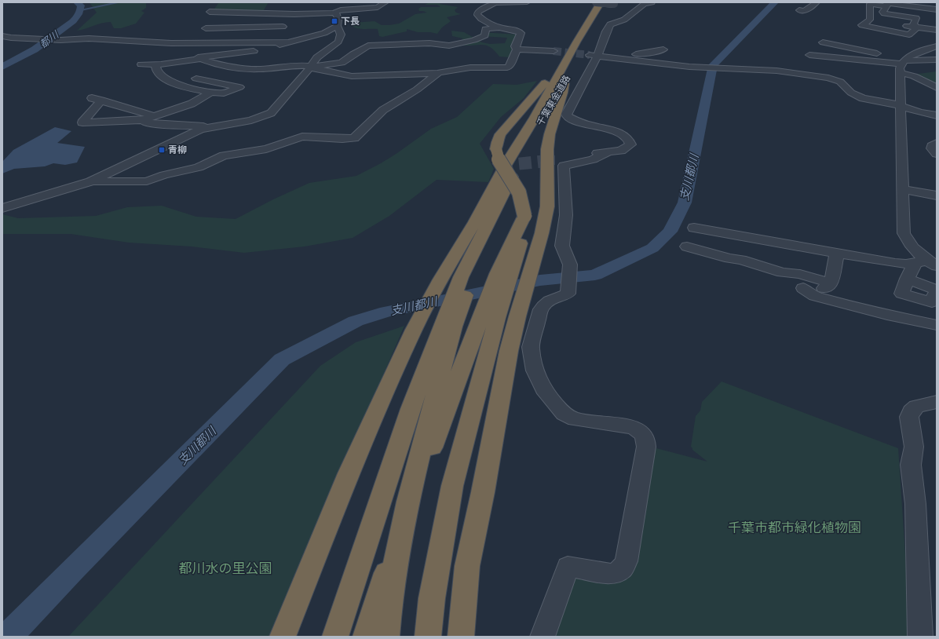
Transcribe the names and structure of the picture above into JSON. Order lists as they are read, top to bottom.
{
  "streets": {
    "highway": ["千葉東金道路"]
  },
  "water": ["都川", "支川都川"],
  "parks": ["千葉市都市緑化植物園", "都川水の里公園"],
  "places": {
    "transit": ["下長", "青柳"]
  }
}
